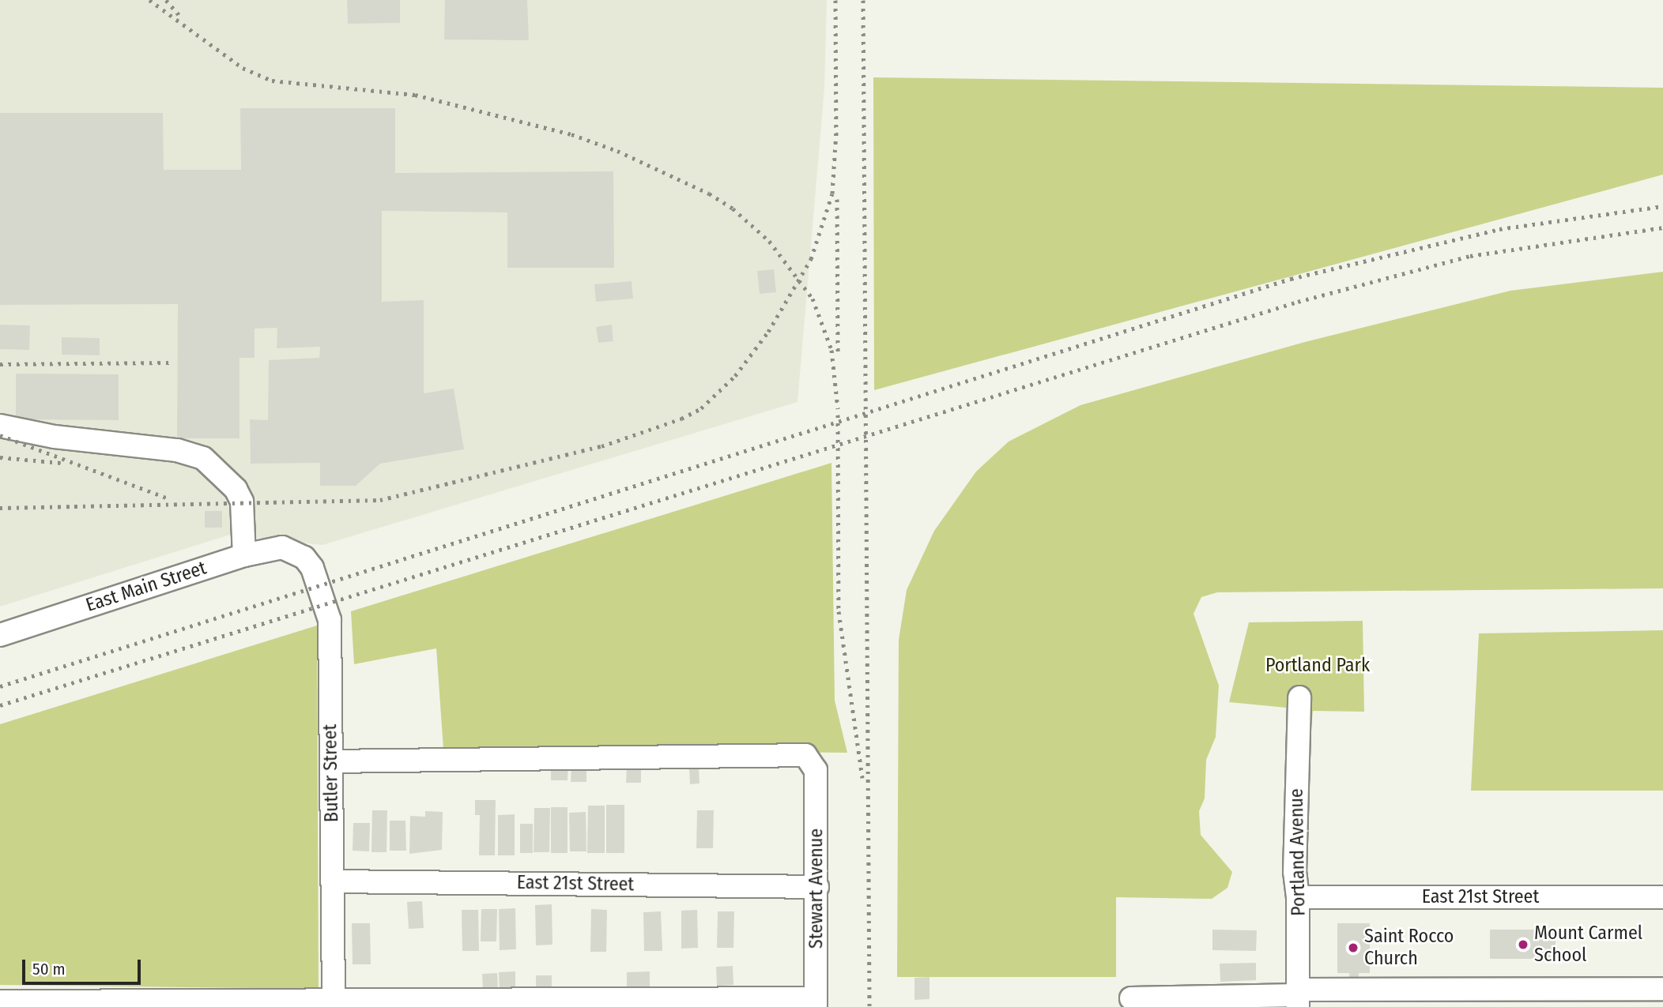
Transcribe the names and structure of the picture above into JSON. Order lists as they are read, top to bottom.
{
  "streets": {
    "street": [
      "East Main Street",
      "Butler Street",
      "Portland Avenue",
      "East 21st Street",
      "Stewart Avenue"
    ]
  },
  "crossings": [
    ["East Main Street", "Butler Street"],
    ["Butler Street", "East 21st Street"],
    ["Butler Street", "Stewart Avenue"],
    ["Portland Avenue", "East 21st Street"],
    ["East 21st Street", "Stewart Avenue"]
  ],
  "parks": ["Portland Park"],
  "places": ["Mount Carmel School", "Saint Rocco Church"],
  "scale_bar": "50 m"
}
